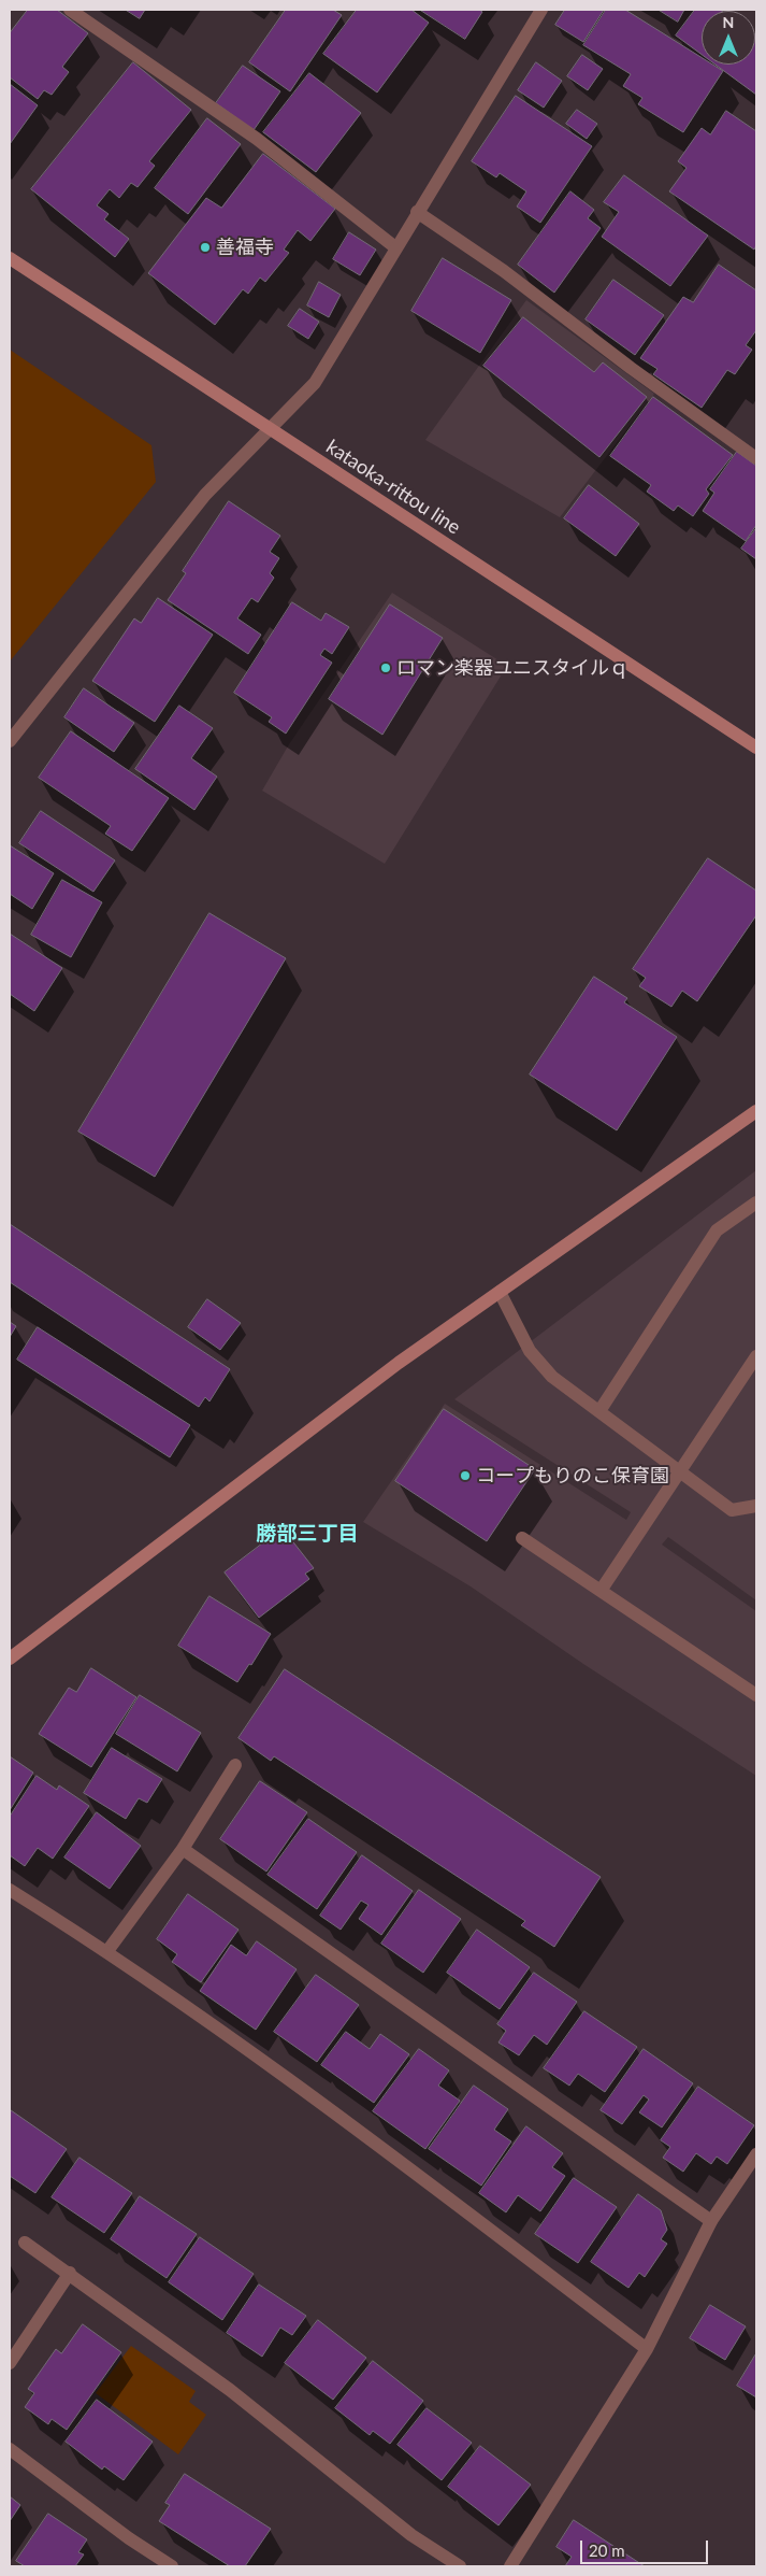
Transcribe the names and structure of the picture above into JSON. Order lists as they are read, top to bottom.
{
  "streets": {
    "street": ["kataoka-rittou line"]
  },
  "districts": ["勝部三丁目"],
  "places": ["善福寺", "ロマン楽器ユニスタイルｑ", "コープもりのこ保育園"],
  "scale_bar": "20 m",
  "north": "top"
}
